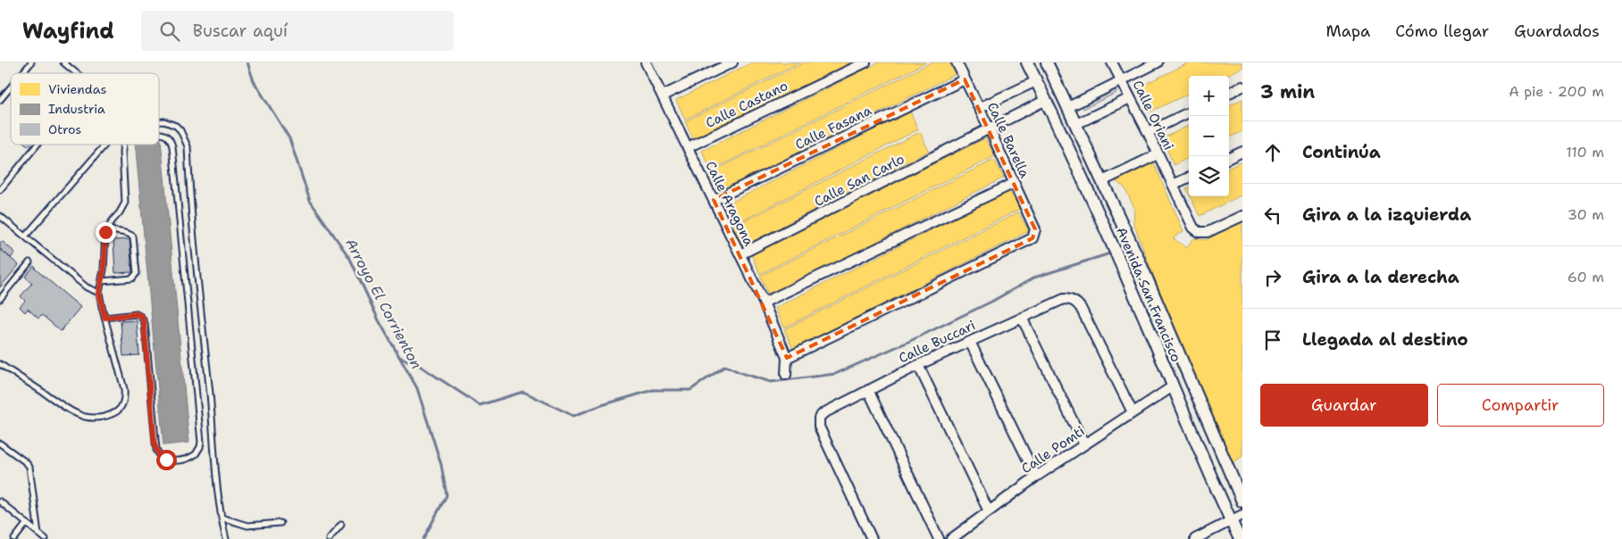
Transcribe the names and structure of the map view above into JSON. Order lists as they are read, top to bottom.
{
  "streets": {
    "street": [
      "Calle Castano",
      "Calle Oriani",
      "Calle Fasana",
      "Calle Barella",
      "Calle San Carlo",
      "Calle Aragona",
      "Avenida San Francisco",
      "Calle Buccari",
      "Calle Pomti"
    ]
  },
  "crossings": [
    ["Calle Castano", "Calle Aragona"],
    ["Calle Fasana", "Calle Barella"],
    ["Calle Fasana", "Calle Aragona"],
    ["Calle Barella", "Calle San Carlo"],
    ["Calle Barella", "Calle Aragona"],
    ["Calle San Carlo", "Calle Aragona"],
    ["Calle San Carlo", "Avenida San Francisco"],
    ["Avenida San Francisco", "Calle Pomti"],
    ["Calle Buccari", "Calle Pomti"]
  ],
  "water": ["Arroyo El Corrienton"],
  "legend": ["Viviendas", "Industria", "Otros"],
  "page": {
    "header": "Wayfind",
    "search": "Buscar aquí",
    "nav": ["Mapa", "Cómo llegar", "Guardados"],
    "heading": ["3 min", "A pie · 200 m"],
    "map_buttons": ["+", "−"],
    "list": [
      ["Continúa", "110 m"],
      ["Gira a la izquierda", "30 m"],
      ["Gira a la derecha", "60 m"],
      "Llegada al destino"
    ],
    "buttons": ["Guardar", "Compartir"]
  }
}
